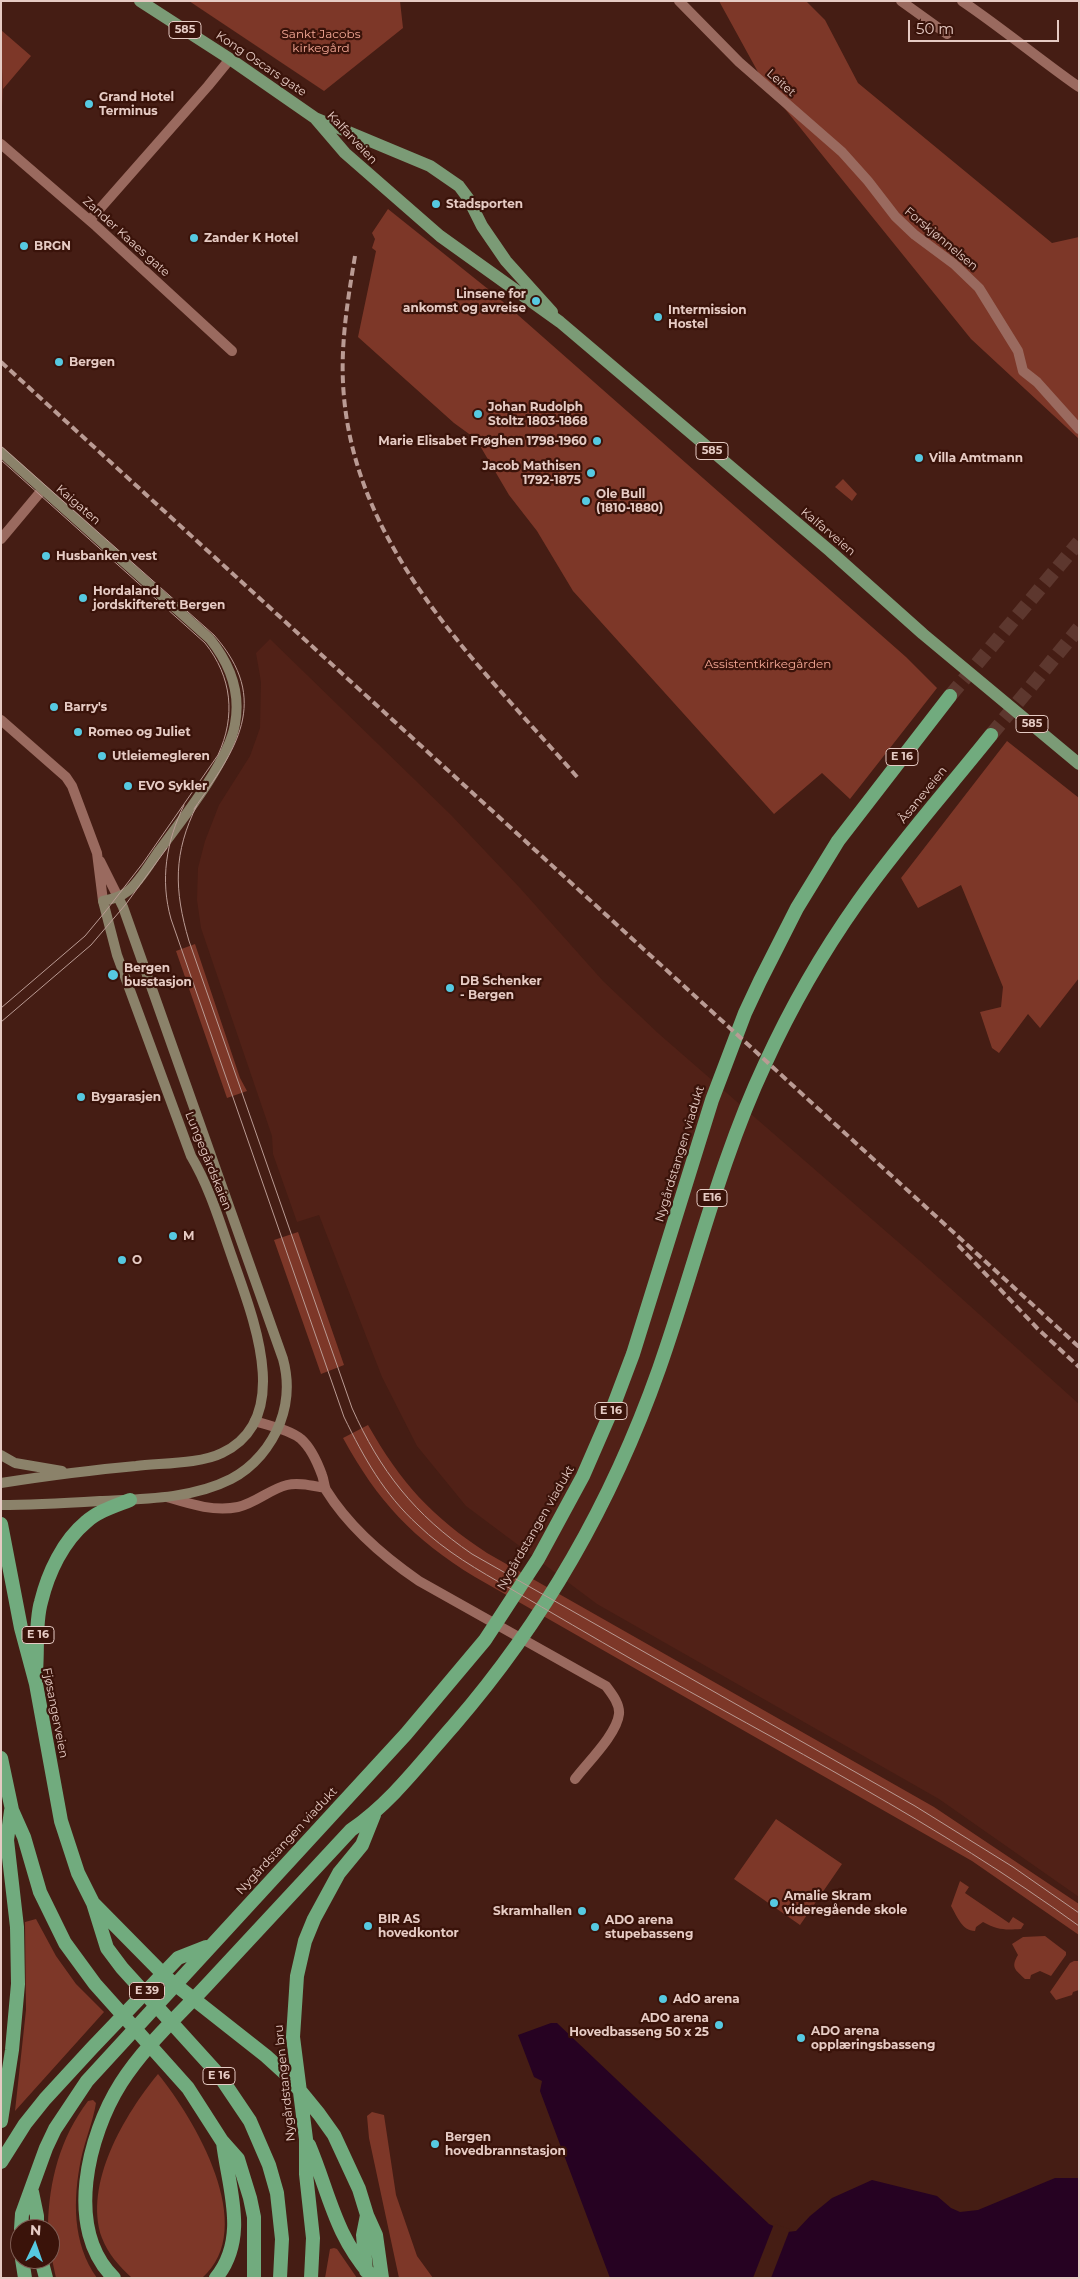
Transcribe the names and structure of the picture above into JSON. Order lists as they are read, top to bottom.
{
  "streets": {
    "highway": [
      "E 16",
      "Åsaneveien",
      "Nygårdstangen viadukt",
      "E16",
      "Fjøsangerveien",
      "E 39",
      "Nygårdstangen bru"
    ],
    "main road": [
      "585",
      "Kong Oscars gate",
      "Kalfarveien",
      "Kaigaten",
      "Lungegårdskaien"
    ],
    "street": ["Leitet", "Zander Kaaes gate", "Forskjønnelsen"]
  },
  "crossings": [
    ["Kong Oscars gate", "Kalfarveien"],
    ["Leitet", "Forskjønnelsen"],
    ["Kaigaten", "Lungegårdskaien"],
    ["E 16", "Lungegårdskaien"],
    ["E 16", "Fjøsangerveien"],
    ["Åsaneveien", "Nygårdstangen bru"],
    ["Nygårdstangen viadukt", "E 39"]
  ],
  "parks": ["Sankt Jacobs kirkegård", "Assistentkirkegården"],
  "places": [
    "Grand Hotel Terminus",
    "Stadsporten",
    "Zander K Hotel",
    "BRGN",
    "Linsene for ankomst og avreise",
    "Intermission Hostel",
    "Bergen",
    "Johan Rudolph Stoltz 1803-1868",
    "Marie Elisabet Frøghen 1798-1960",
    "Villa Amtmann",
    "Jacob Mathisen 1792-1875",
    "Ole Bull (1810-1880)",
    "Husbanken vest",
    "Hordaland jordskifterett Bergen",
    "Barry's",
    "Romeo og Juliet",
    "Utleiemegleren",
    "EVO Sykler",
    "Bergen busstasjon",
    "DB Schenker - Bergen",
    "Bygarasjen",
    "M",
    "O",
    "Amalie Skram videregående skole",
    "Skramhallen",
    "BIR AS hovedkontor",
    "ADO arena stupebasseng",
    "AdO arena",
    "ADO arena Hovedbasseng 50 x 25",
    "ADO arena opplæringsbasseng",
    "Bergen hovedbrannstasjon"
  ],
  "scale_bar": "50 m",
  "north": "top"
}
